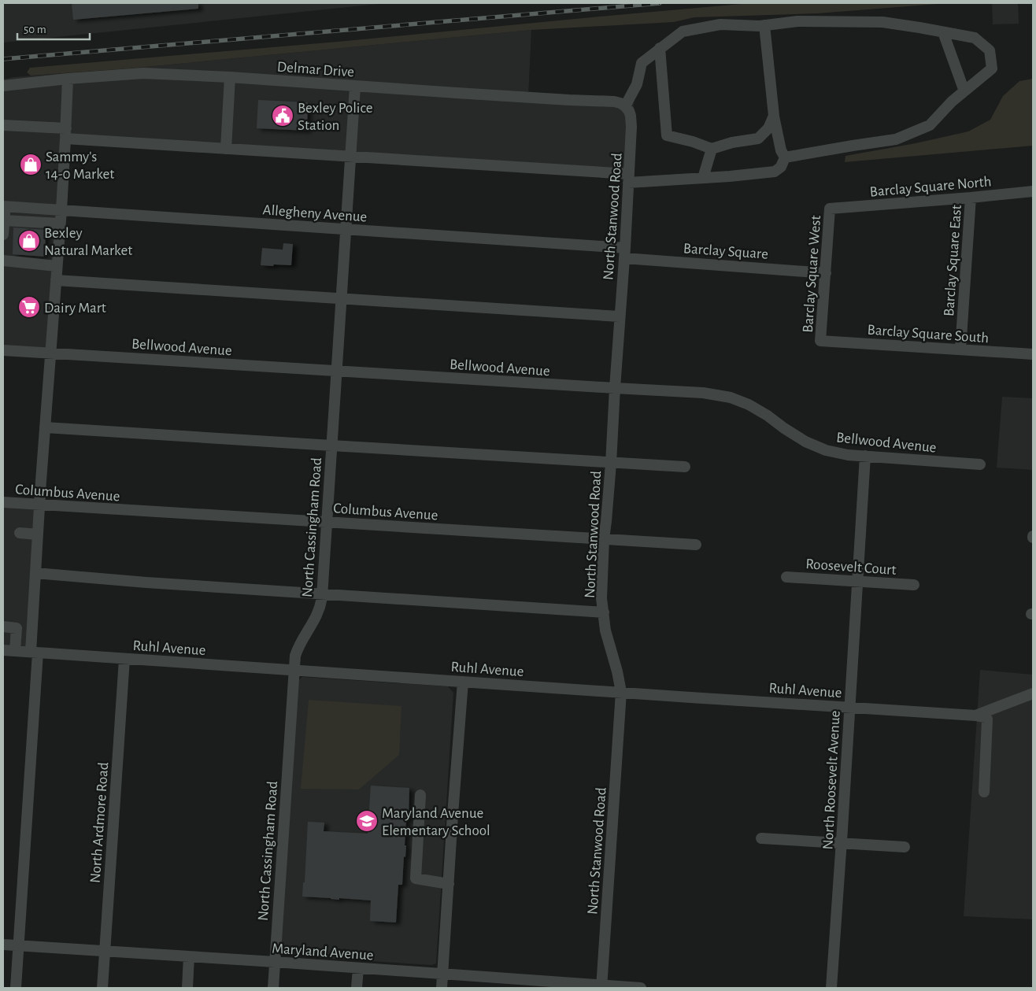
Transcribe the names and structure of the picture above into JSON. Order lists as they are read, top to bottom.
{
  "streets": {
    "street": [
      "Delmar Drive",
      "Barclay Square North",
      "Allegheny Avenue",
      "North Stanwood Road",
      "Barclay Square",
      "Barclay Square East",
      "Barclay Square West",
      "Barclay Square South",
      "Bellwood Avenue",
      "Columbus Avenue",
      "North Cassingham Road",
      "Roosevelt Court",
      "Ruhl Avenue",
      "North Roosevelt Avenue",
      "North Ardmore Road",
      "Maryland Avenue"
    ]
  },
  "crossings": [
    ["Delmar Drive", "North Stanwood Road"],
    ["Delmar Drive", "North Cassingham Road"],
    ["Barclay Square North", "Barclay Square East"],
    ["Barclay Square North", "Barclay Square West"],
    ["Allegheny Avenue", "North Stanwood Road"],
    ["Allegheny Avenue", "Barclay Square"],
    ["Allegheny Avenue", "North Cassingham Road"],
    ["North Stanwood Road", "Barclay Square"],
    ["North Stanwood Road", "Bellwood Avenue"],
    ["North Stanwood Road", "Columbus Avenue"],
    ["North Stanwood Road", "Ruhl Avenue"],
    ["North Stanwood Road", "Maryland Avenue"],
    ["Barclay Square", "Barclay Square West"],
    ["Barclay Square East", "Barclay Square South"],
    ["Barclay Square West", "Barclay Square South"],
    ["Bellwood Avenue", "North Cassingham Road"],
    ["Bellwood Avenue", "North Roosevelt Avenue"],
    ["Columbus Avenue", "North Cassingham Road"],
    ["North Cassingham Road", "Ruhl Avenue"],
    ["North Cassingham Road", "Maryland Avenue"],
    ["Roosevelt Court", "North Roosevelt Avenue"],
    ["Ruhl Avenue", "North Roosevelt Avenue"],
    ["Ruhl Avenue", "North Ardmore Road"],
    ["North Ardmore Road", "Maryland Avenue"]
  ],
  "places": {
    "public building": ["Bexley Police Station"],
    "shop": ["Sammy's 14-0 Market", "Bexley Natural Market"],
    "supermarket": ["Dairy Mart"],
    "school or university": ["Maryland Avenue Elementary School"]
  },
  "scale_bar": "50 m"
}
